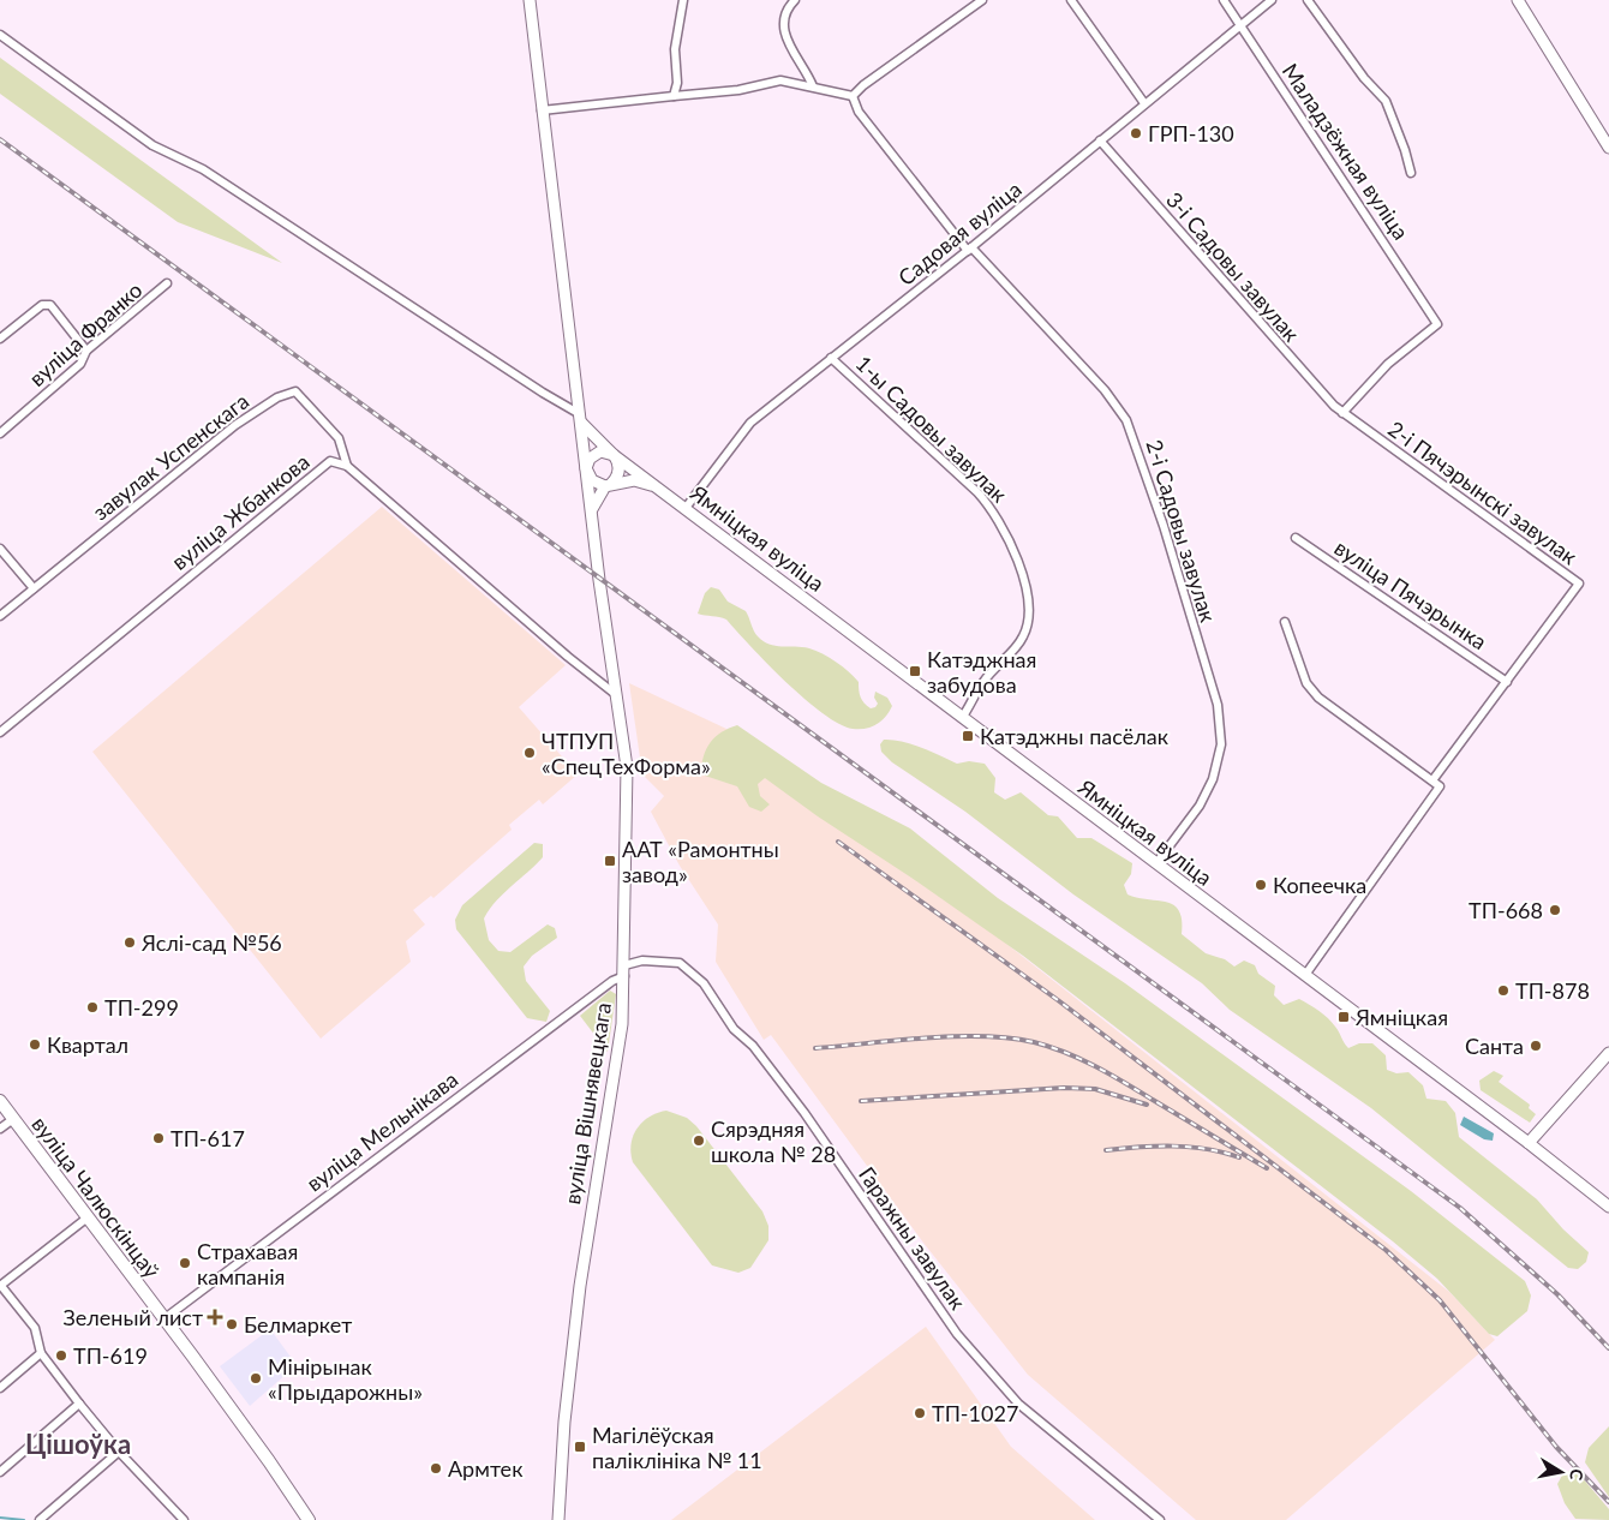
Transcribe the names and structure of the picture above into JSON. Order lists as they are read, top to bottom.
{
  "streets": {
    "main road": ["Ямніцкая вуліца", "вуліца Вішнявецкага", "вуліца Чалюскінцаў"],
    "street": [
      "Маладзёжная вуліца",
      "Садовая вуліца",
      "3-і Садовы завулак",
      "вуліца Франко",
      "1-ы Садовы завулак",
      "завулак Успенскага",
      "2-і Пячэрынскі завулак",
      "вуліца Жбанкова",
      "2-і Садовы завулак",
      "вуліца Пячэрынка",
      "вуліца Мельнікава",
      "Гаражны завулак"
    ]
  },
  "crossings": [
    ["Маладзёжная вуліца", "Садовая вуліца"],
    ["Маладзёжная вуліца", "3-і Садовы завулак"],
    ["Садовая вуліца", "3-і Садовы завулак"],
    ["Садовая вуліца", "1-ы Садовы завулак"],
    ["Садовая вуліца", "2-і Садовы завулак"],
    ["Садовая вуліца", "Ямніцкая вуліца"],
    ["3-і Садовы завулак", "2-і Пячэрынскі завулак"],
    ["1-ы Садовы завулак", "Ямніцкая вуліца"],
    ["завулак Успенскага", "вуліца Жбанкова"],
    ["2-і Пячэрынскі завулак", "вуліца Пячэрынка"],
    ["2-і Садовы завулак", "Ямніцкая вуліца"],
    ["Ямніцкая вуліца", "вуліца Вішнявецкага"],
    ["вуліца Вішнявецкага", "вуліца Мельнікава"],
    ["вуліца Вішнявецкага", "Гаражны завулак"],
    ["вуліца Мельнікава", "вуліца Чалюскінцаў"],
    ["вуліца Мельнікава", "Гаражны завулак"]
  ],
  "districts": ["Цішоўка"],
  "places": {
    "other": [
      "ГРП-130",
      "ЧТПУП «СпецТехФорма»",
      "Копеечка",
      "ТП-668",
      "Яслі-сад №56",
      "ТП-878",
      "ТП-299",
      "Квартал",
      "Санта",
      "ТП-617",
      "Сярэдняя школа № 28",
      "Страхавая кампанія",
      "Белмаркет",
      "ТП-619",
      "Мінірынак «Прыдарожны»",
      "ТП-1027",
      "Армтек"
    ],
    "transit": [
      "Катэджная забудова",
      "Катэджны пасёлак",
      "ААТ «Рамонтны завод»",
      "Ямніцкая",
      "Магілёўская паліклініка № 11"
    ],
    "health": ["Зеленый лист"]
  },
  "north": "right"
}
